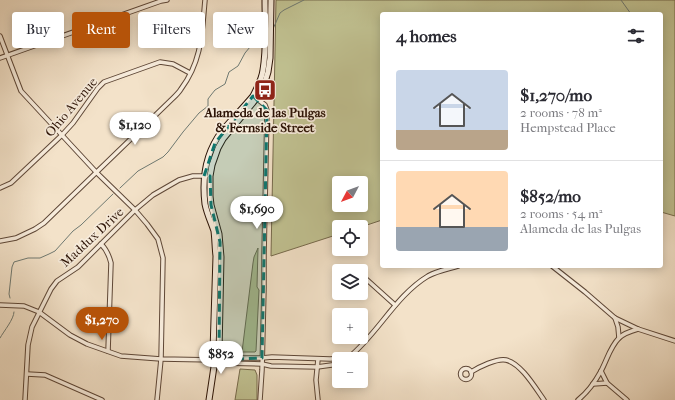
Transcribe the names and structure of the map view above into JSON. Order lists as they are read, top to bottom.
{
  "streets": {
    "street": ["Ohio Avenue", "Maddux Drive"]
  },
  "places": {
    "bus stop": ["Alameda de las Pulgas & Fernside Street"]
  },
  "north": "bottom left",
  "page": {
    "chip": [
      "Buy",
      "Rent",
      "Filters",
      "New"
    ],
    "heading": "4 homes",
    "list": [
      {
        "name": "$1,270/mo",
        "note": "2 rooms · 78 m² · Hempstead Place"
      },
      {
        "name": "$852/mo",
        "note": "2 rooms · 54 m² · Alameda de las Pulgas"
      }
    ],
    "price": [
      "$1,120",
      "$1,690",
      "$1,270",
      "$852"
    ],
    "map_buttons": ["+", "−"]
  }
}
